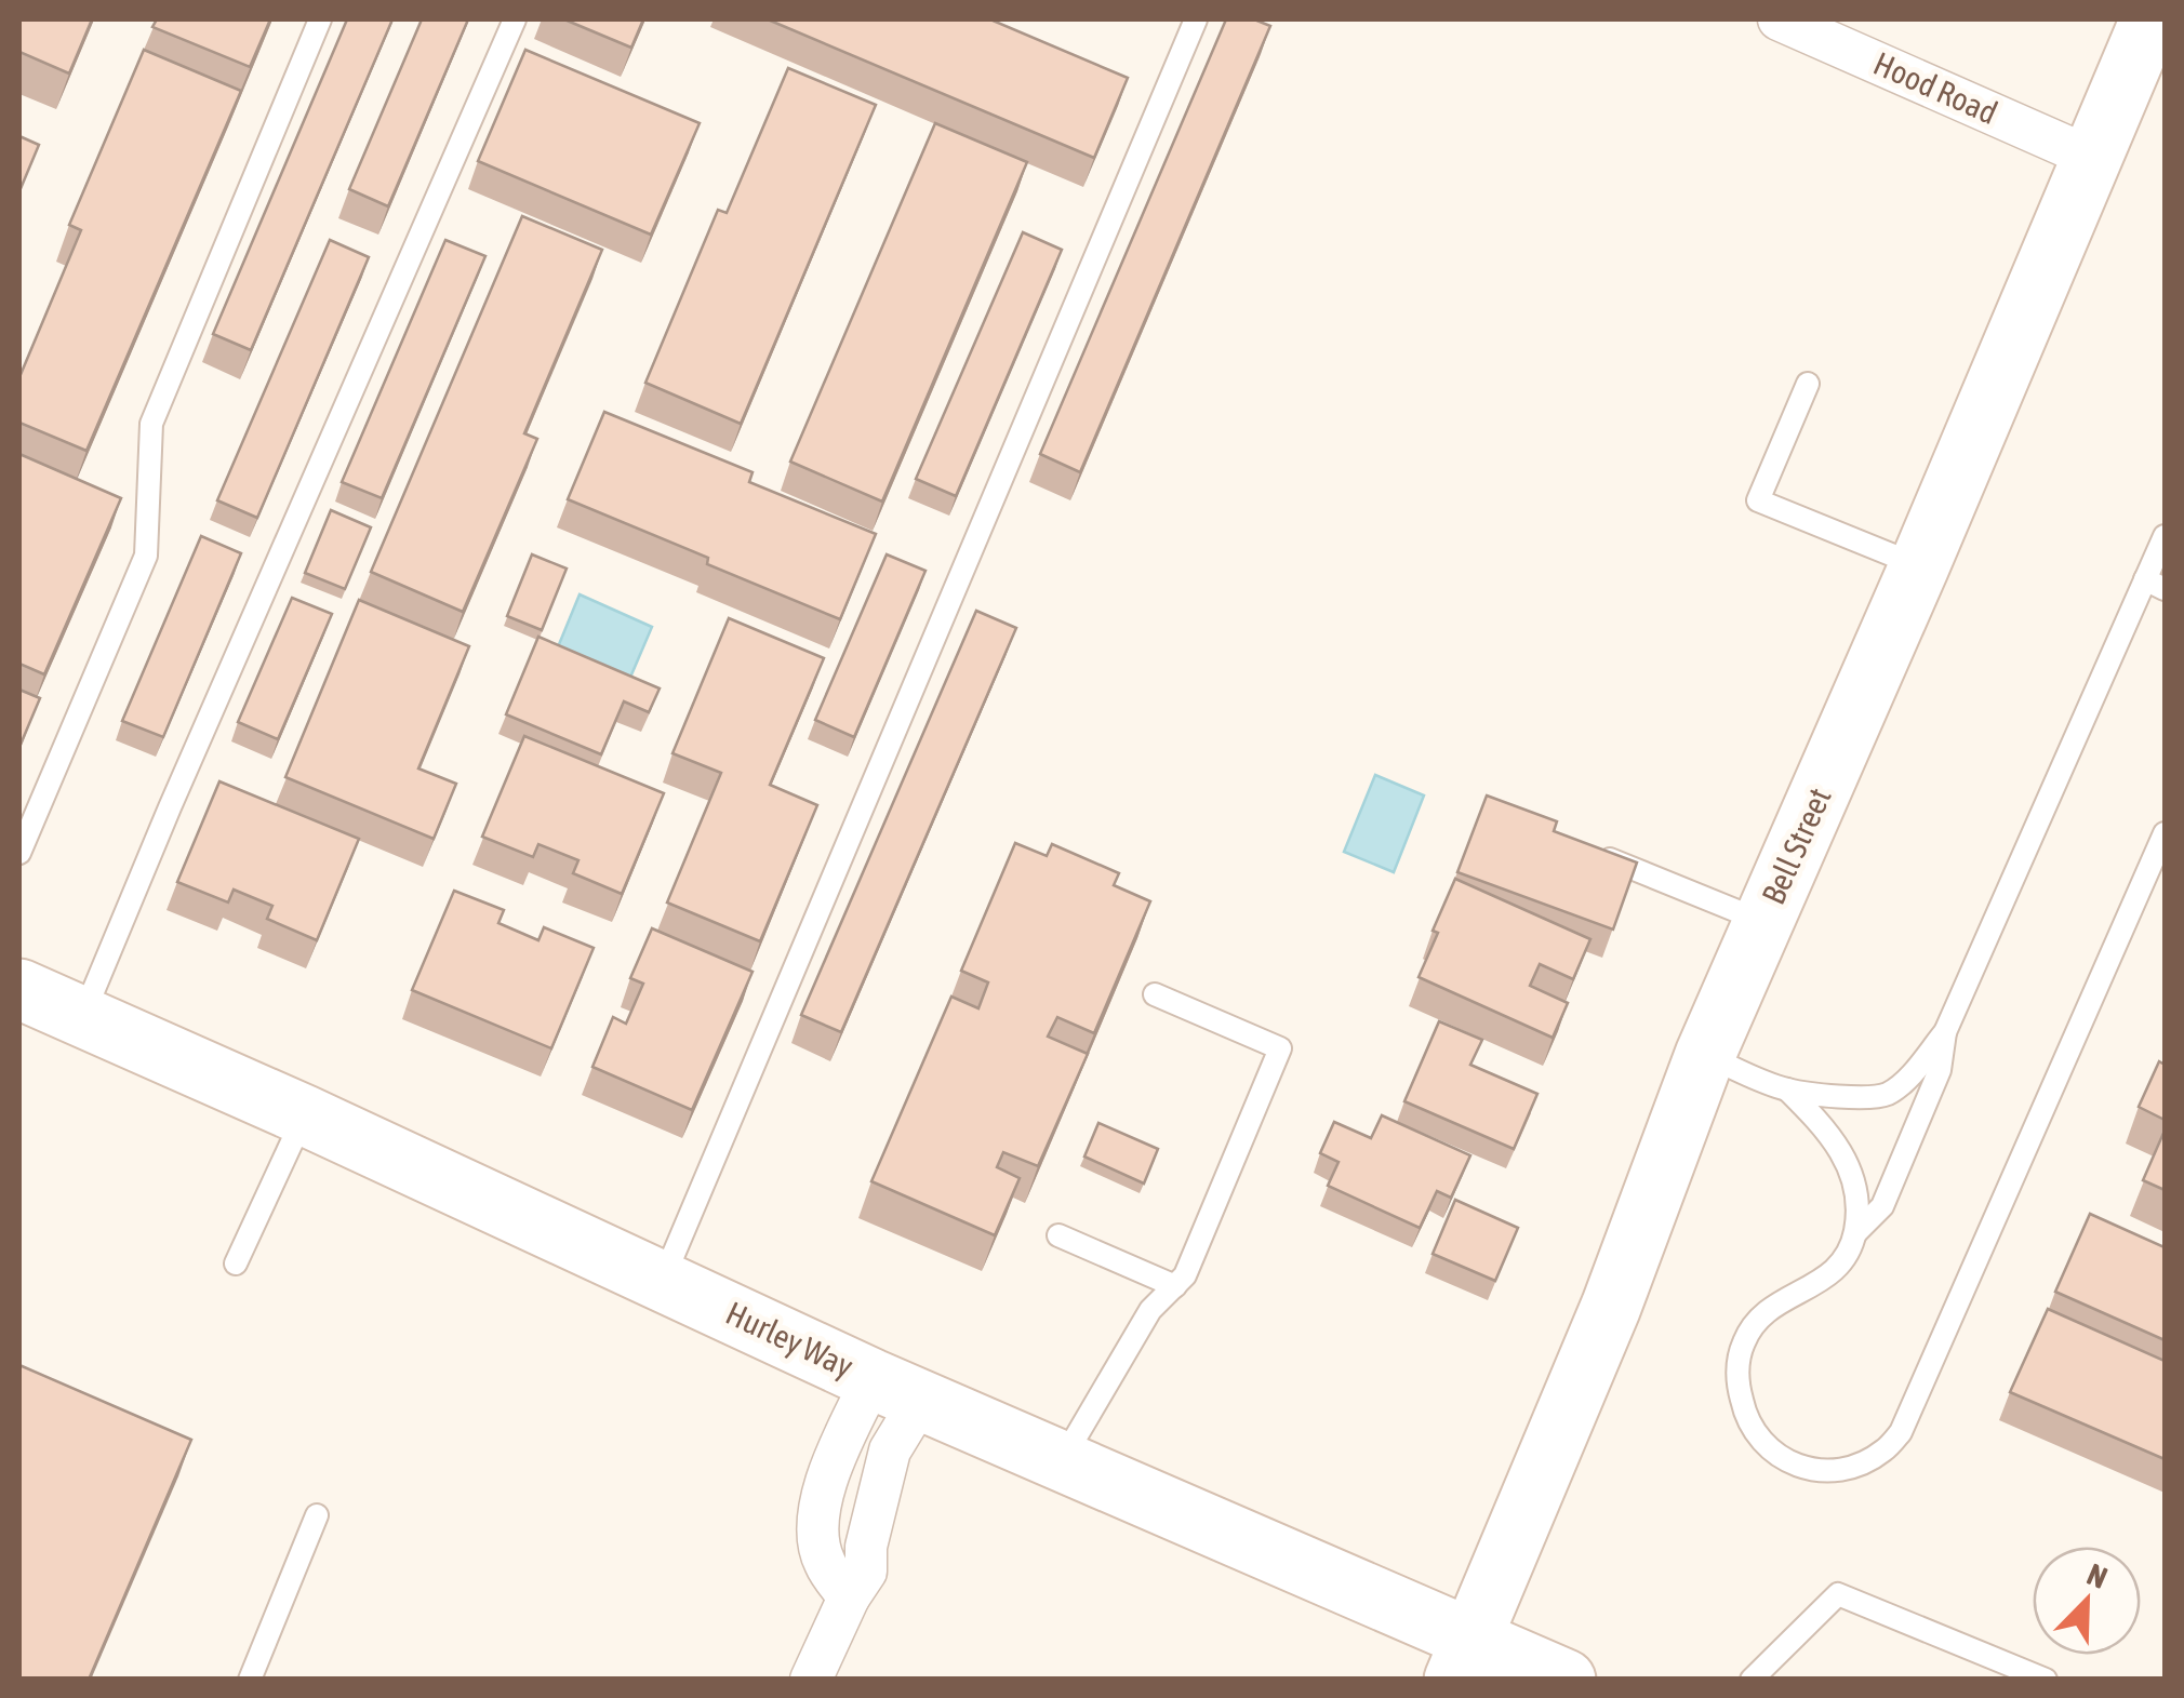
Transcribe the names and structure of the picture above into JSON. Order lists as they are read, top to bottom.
{
  "streets": {
    "street": ["Hood Road", "Bell Street", "Hurley Way"]
  },
  "crossings": [
    ["Hood Road", "Bell Street"],
    ["Bell Street", "Hurley Way"]
  ],
  "north": "top right"
}
